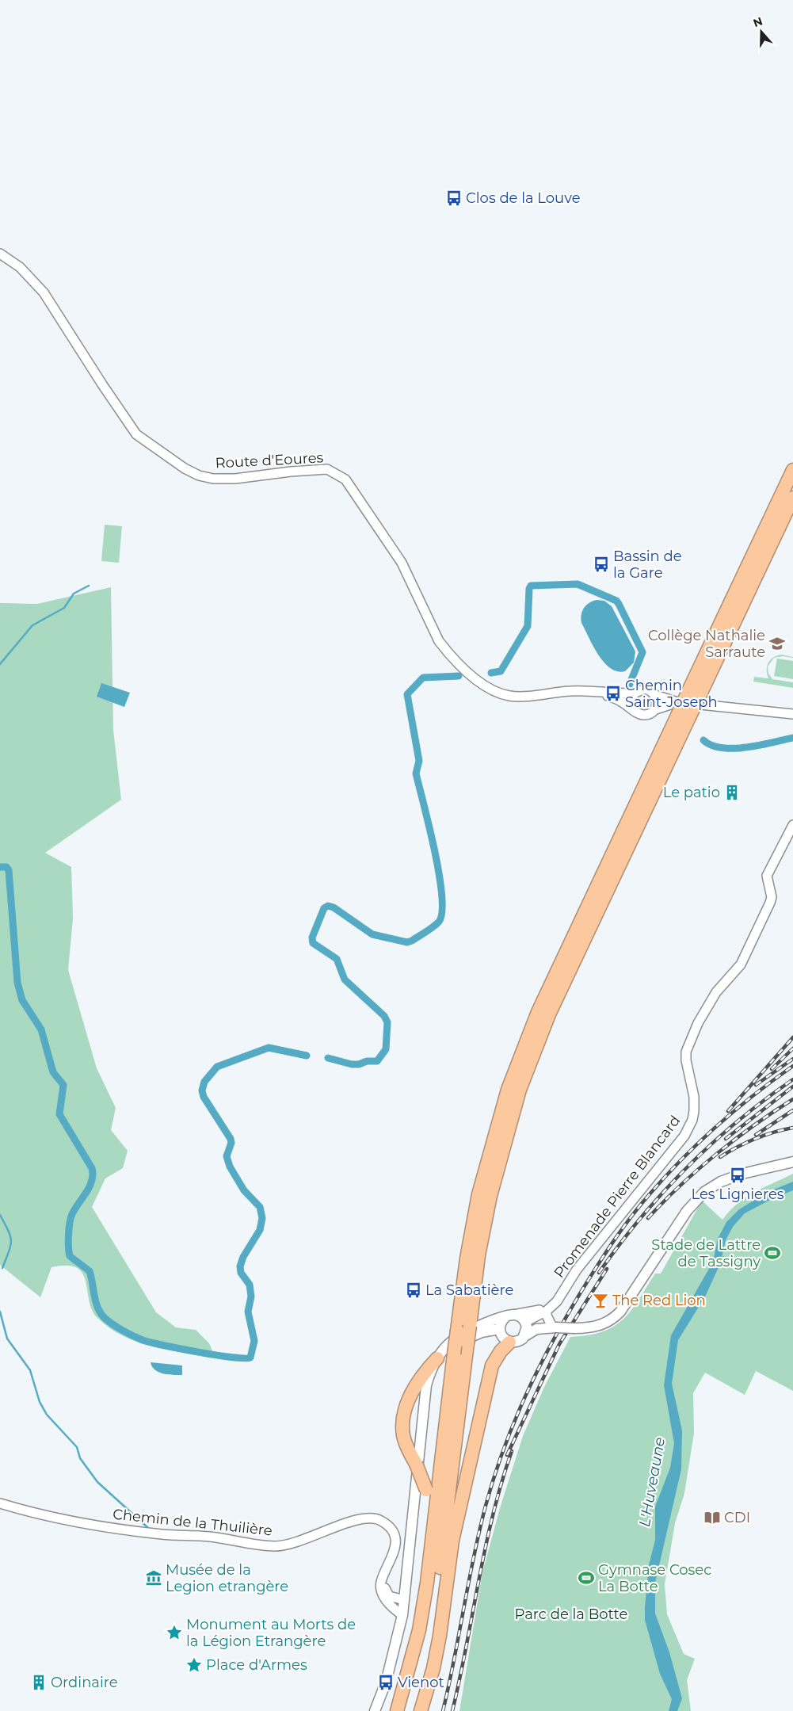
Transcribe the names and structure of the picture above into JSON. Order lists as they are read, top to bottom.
{
  "streets": {
    "street": ["Route d'Eoures", "Promenade Pierre Blancard", "Chemin de la Thuilière"]
  },
  "water": ["L'Huveaune"],
  "parks": ["Parc de la Botte"],
  "places": {
    "bus stop": [
      "Clos de la Louve",
      "Bassin de la Gare",
      "Chemin Saint-Joseph",
      "Les Lignieres",
      "La Sabatière",
      "Vienot"
    ],
    "school or university": ["Collège Nathalie Sarraute"],
    "building": ["Le patio", "Ordinaire"],
    "sports": ["Stade de Lattre de Tassigny", "Gymnase Cosec La Botte"],
    "bar": ["The Red Lion"],
    "library": ["CDI"],
    "museum": ["Musée de la Legion etrangère"],
    "place": ["Monument au Morts de la Légion Etrangère", "Place d'Armes"]
  },
  "north": "top"
}
